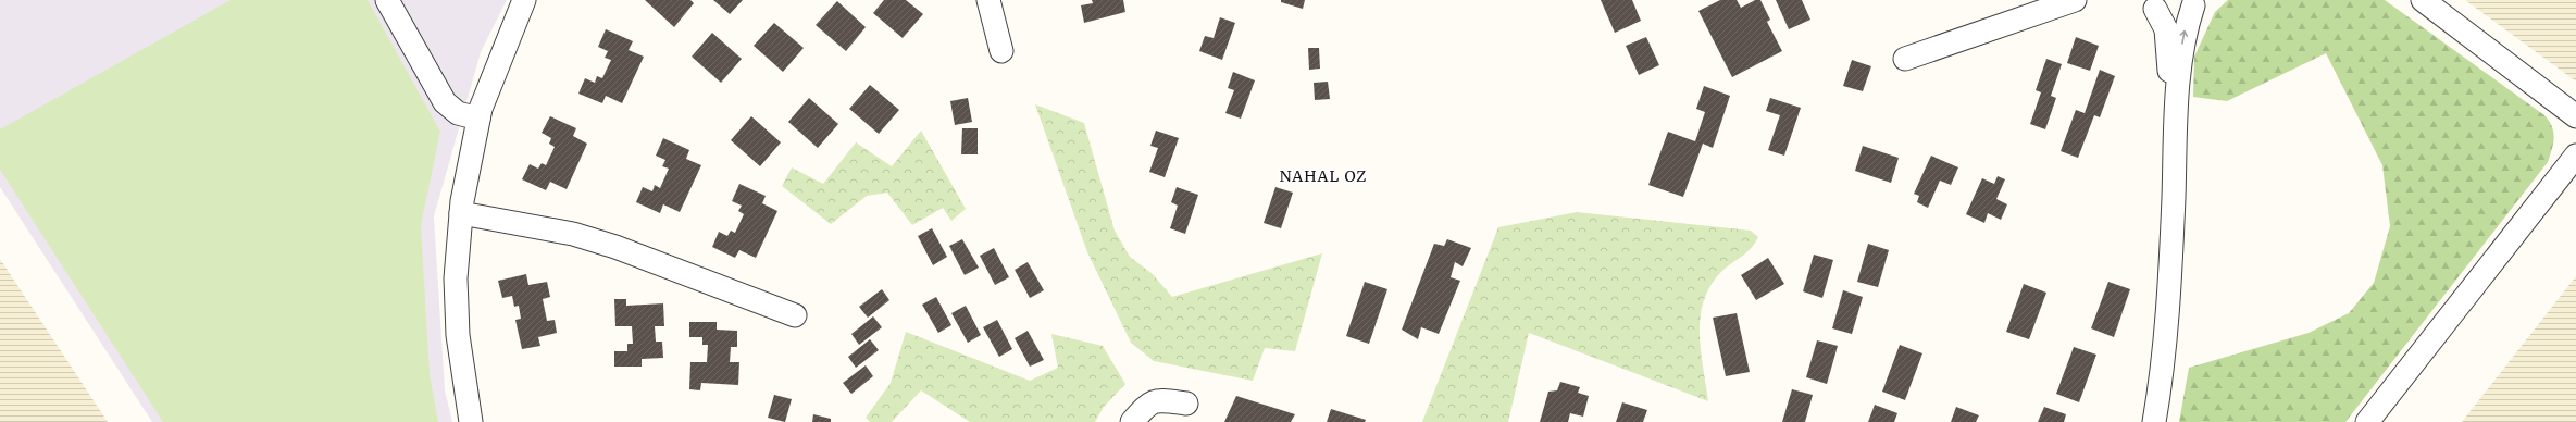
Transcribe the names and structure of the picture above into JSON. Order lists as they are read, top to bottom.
{
  "districts": ["NAHAL OZ"]
}
